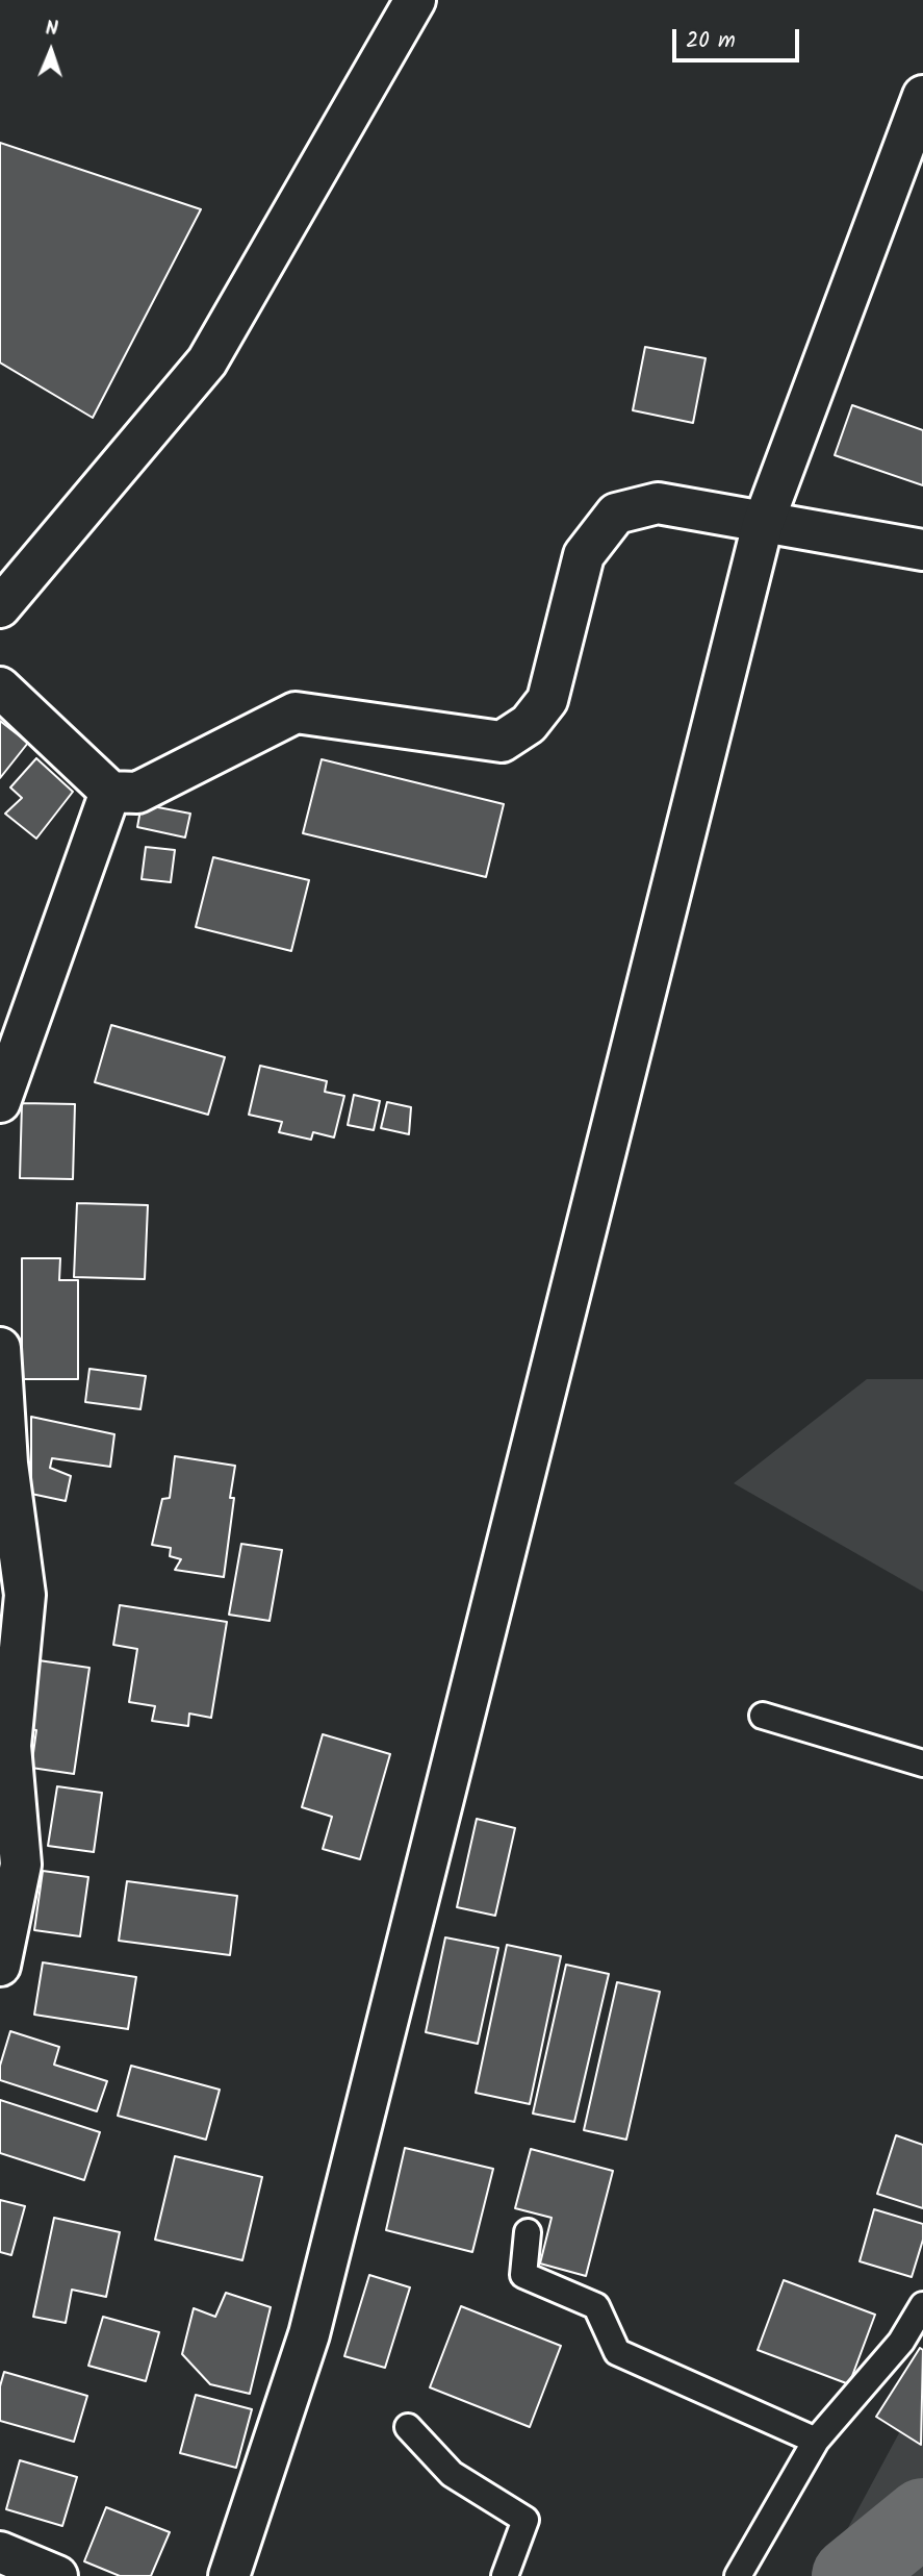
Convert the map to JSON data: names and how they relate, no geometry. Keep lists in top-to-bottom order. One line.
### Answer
{"scale_bar":"20 m","north":"top"}
